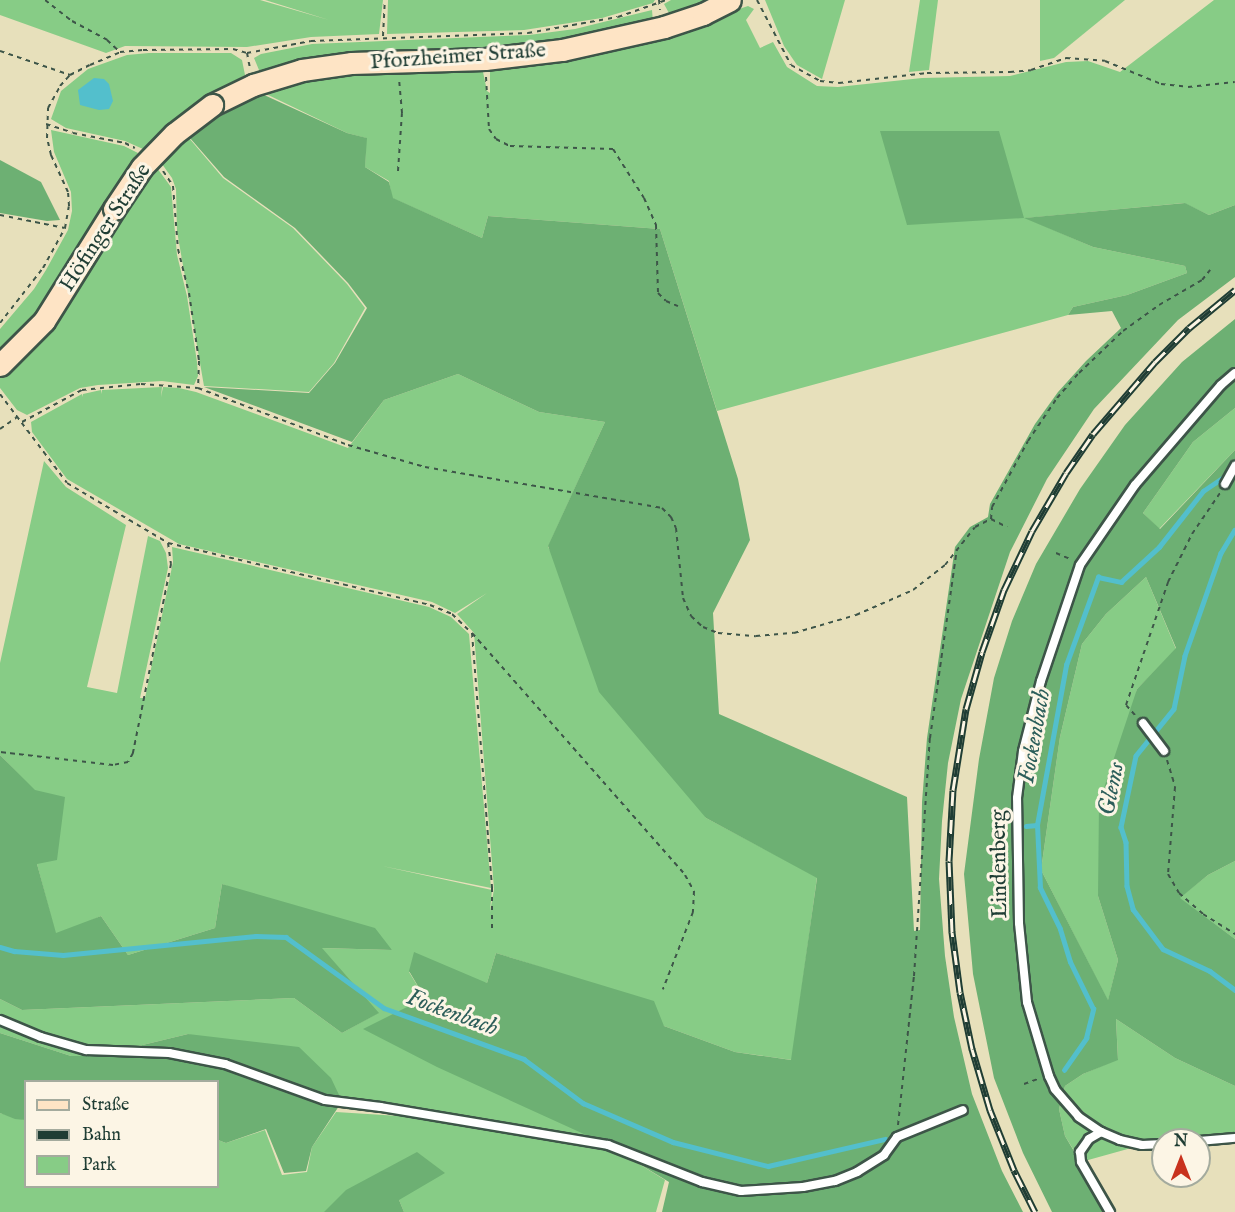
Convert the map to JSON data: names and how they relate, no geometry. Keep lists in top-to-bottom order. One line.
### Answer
{"streets":{"street":["Pforzheimer Straße","Höfinger Straße"],"lane":["Lindenberg"]},"crossings":[["Pforzheimer Straße","Höfinger Straße"]],"water":["Fockenbach","Glems"],"legend":["Straße","Bahn","Park"],"north":"top"}
